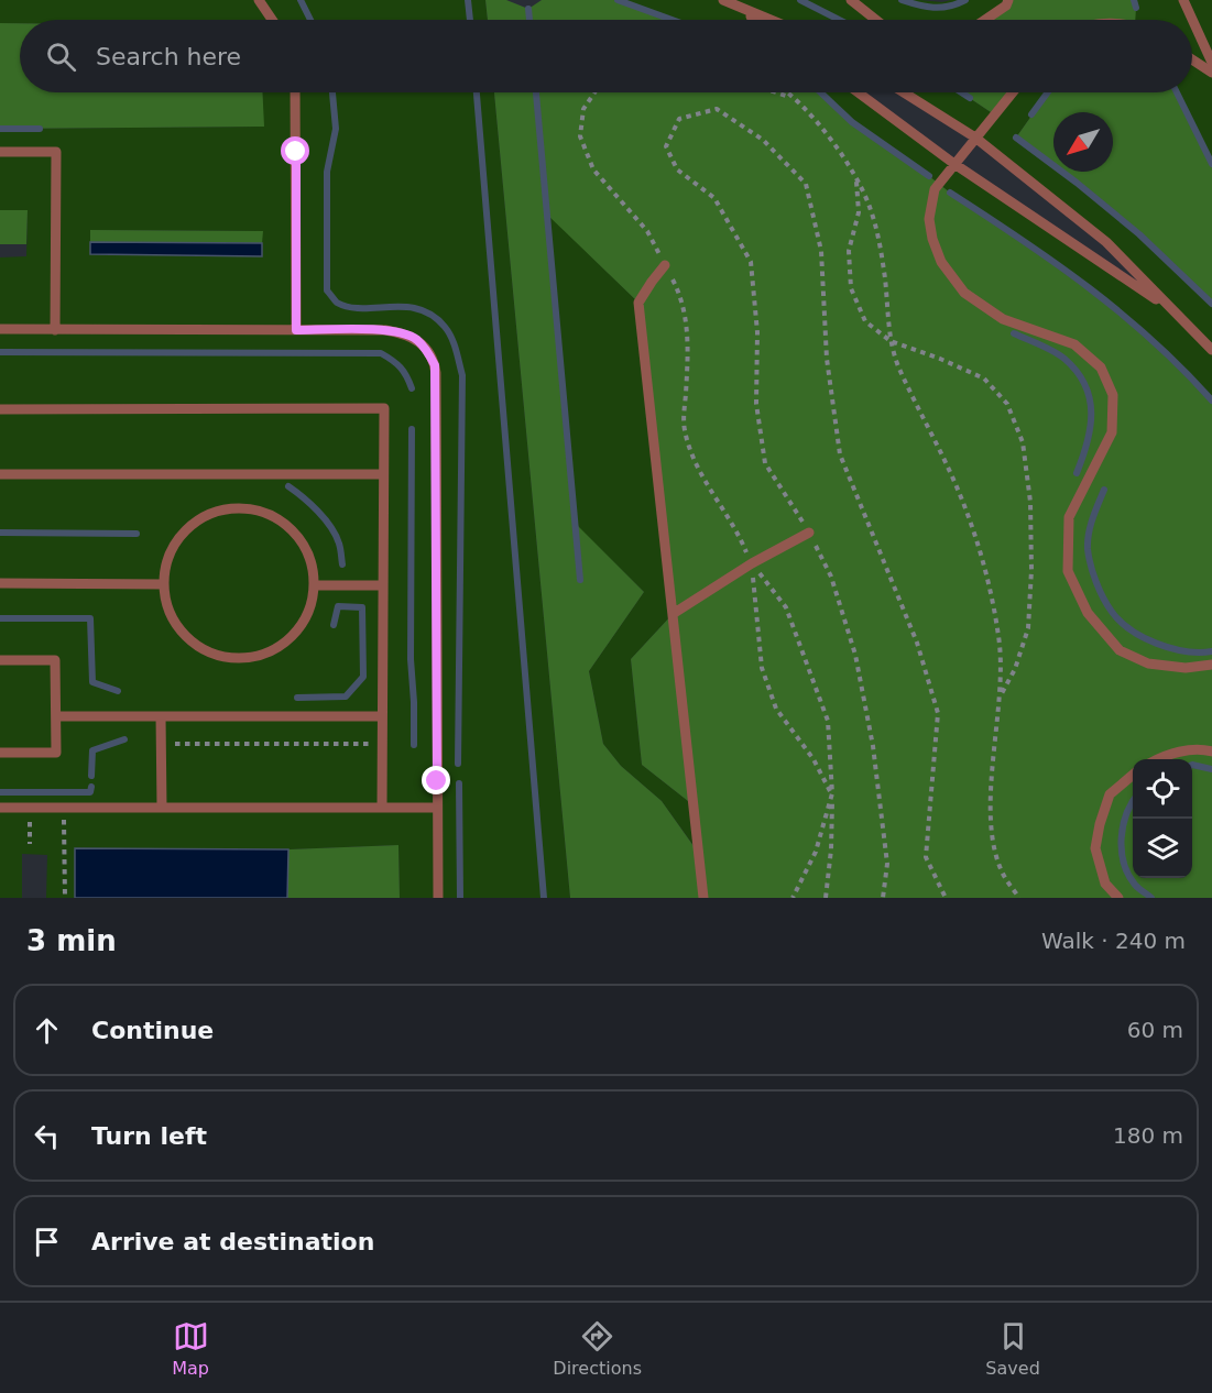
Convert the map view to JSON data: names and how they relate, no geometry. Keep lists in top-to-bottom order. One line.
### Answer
{"north":"bottom left","page":{"search":"Search here","heading":["3 min","Walk · 240 m"],"list":[["Continue","60 m"],["Turn left","180 m"],"Arrive at destination"],"nav":["Map","Directions","Saved"]}}
